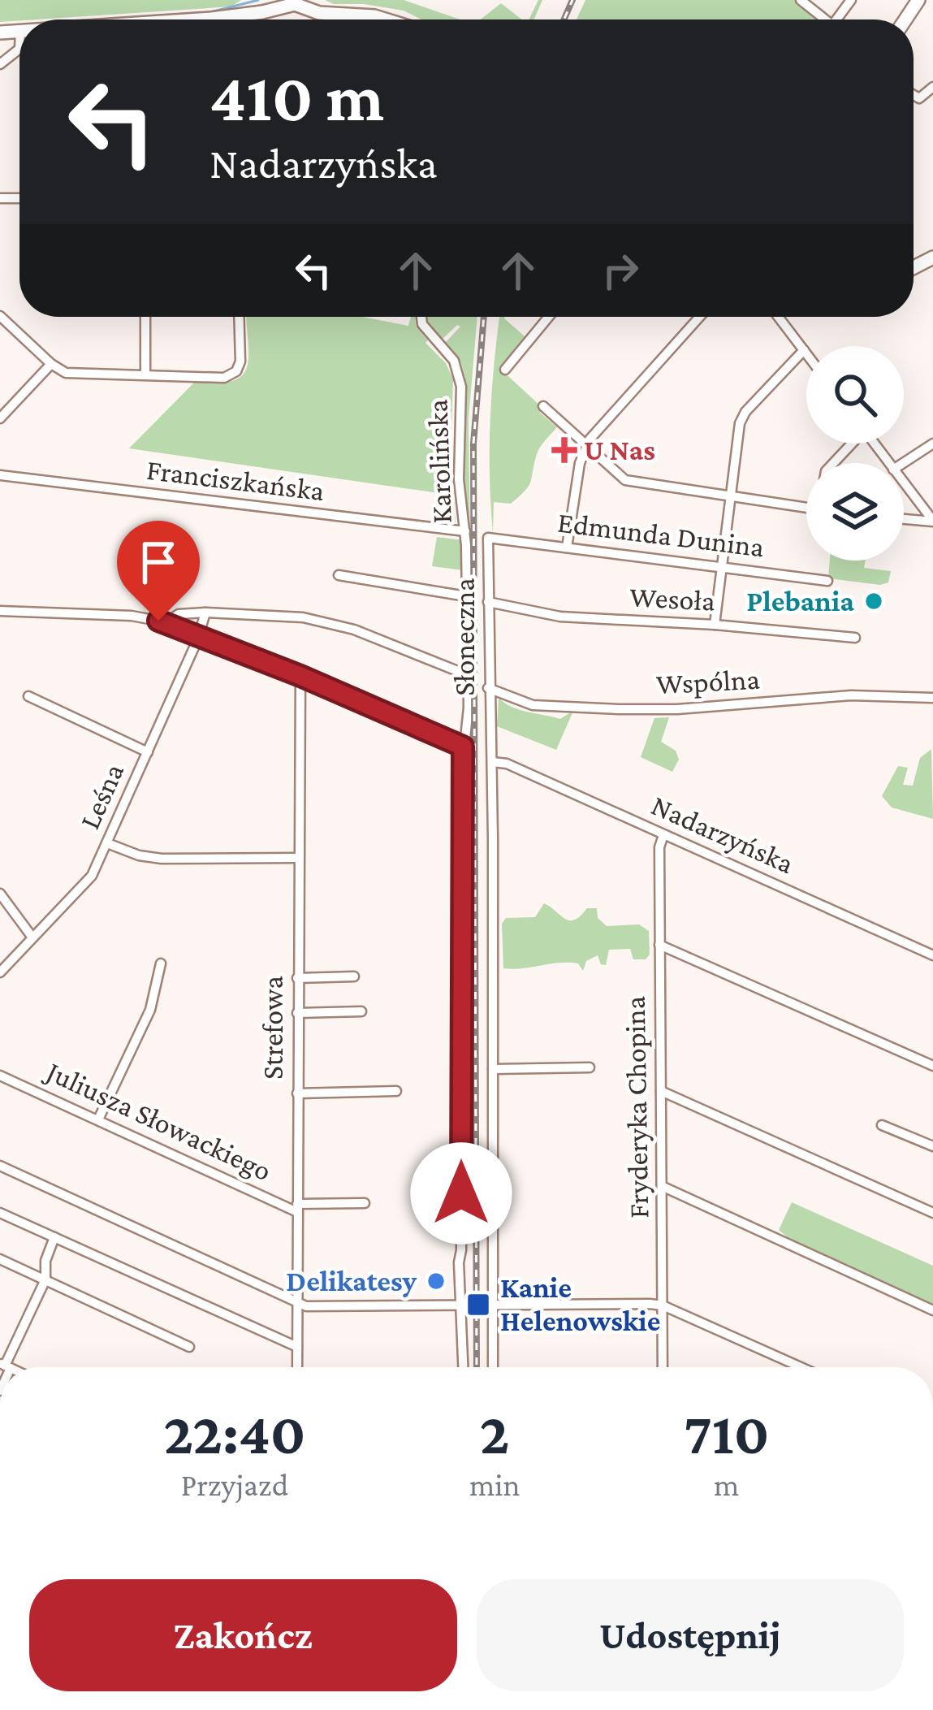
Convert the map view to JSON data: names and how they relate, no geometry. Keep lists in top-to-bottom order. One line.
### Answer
{"streets":{"street":["Karolińska","Franciszkańska","Edmunda Dunina","Wesoła","Słoneczna","Wspólna","Leśna","Nadarzyńska","Strefowa","Fryderyka Chopina","Juliusza Słowackiego"]},"crossings":[["Karolińska","Franciszkańska"],["Edmunda Dunina","Słoneczna"],["Wesoła","Słoneczna"],["Słoneczna","Wspólna"],["Słoneczna","Nadarzyńska"],["Nadarzyńska","Fryderyka Chopina"],["Strefowa","Juliusza Słowackiego"]],"places":{"health":["U Nas"],"other":["Plebania","Delikatesy"],"transit":["Kanie Helenowskie"]},"page":{"turn":["410 m","Nadarzyńska"],"eta":["22:40","Przyjazd","2","min","710","m"],"buttons":["Zakończ","Udostępnij"]}}
